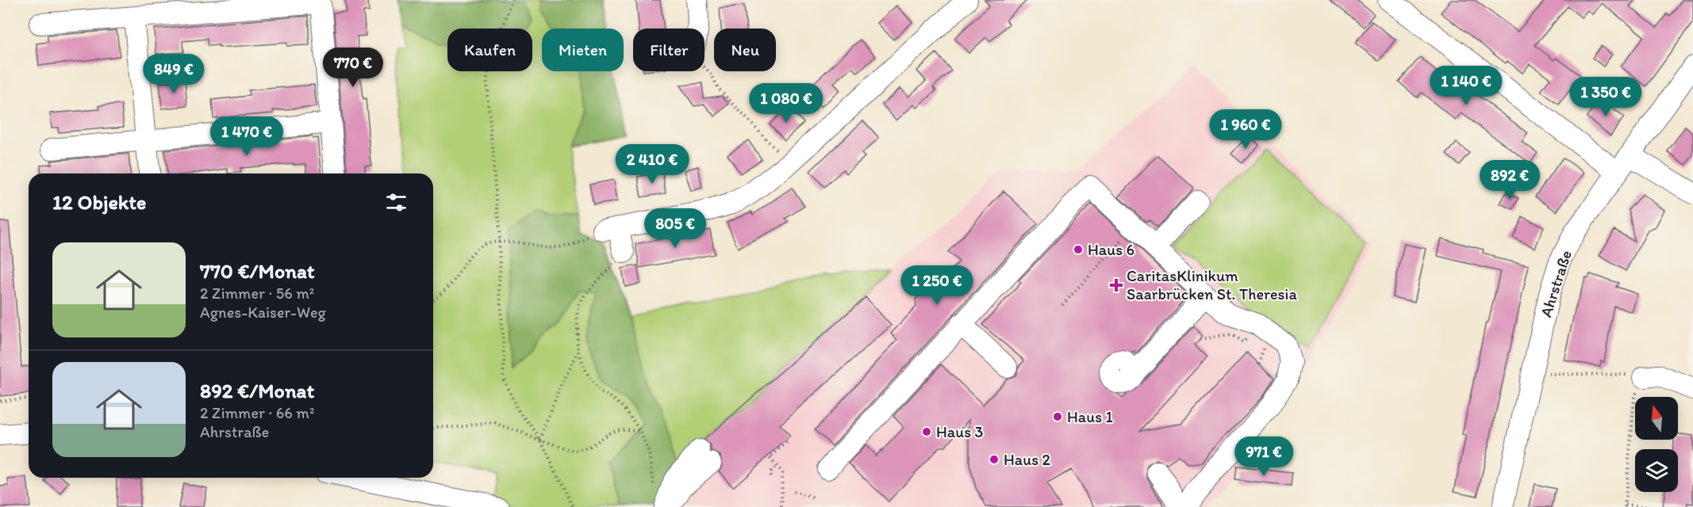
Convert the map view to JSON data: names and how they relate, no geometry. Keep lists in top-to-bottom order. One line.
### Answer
{"streets":{"street":["Ahrstraße"]},"places":{"other":["Haus 6","Haus 1","Haus 3","Haus 2"],"health":["CaritasKlinikum Saarbrücken St. Theresia"]},"north":"top","page":{"chip":["Kaufen","Mieten","Filter","Neu"],"price":["770 €","849 €","1 140 €","1 350 €","1 080 €","1 960 €","1 470 €","2 410 €","892 €","805 €","1 250 €","971 €"],"heading":"12 Objekte","list":[{"name":"770 €/Monat","note":"2 Zimmer · 56 m² · Agnes-Kaiser-Weg"},{"name":"892 €/Monat","note":"2 Zimmer · 66 m² · Ahrstraße"}]}}
